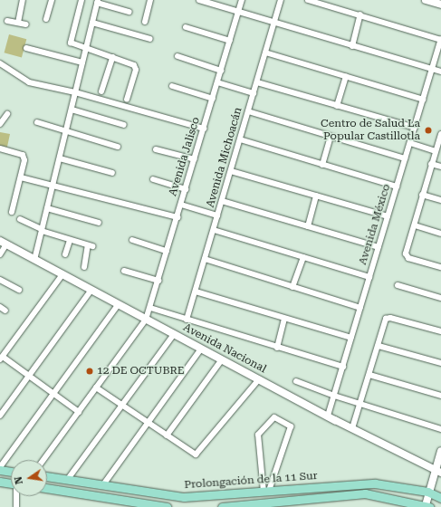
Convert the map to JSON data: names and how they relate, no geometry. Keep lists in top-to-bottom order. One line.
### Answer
{"streets":{"main road":["Avenida Nacional","Prolongación de la 11 Sur"],"street":["Avenida Jalisco","Avenida Michoacán","Avenida México"]},"crossings":[["Avenida Jalisco","Avenida Nacional"],["Avenida México","Avenida Nacional"]],"places":["Centro de Salud La Popular Castillotla","12 DE OCTUBRE"],"north":"left"}
